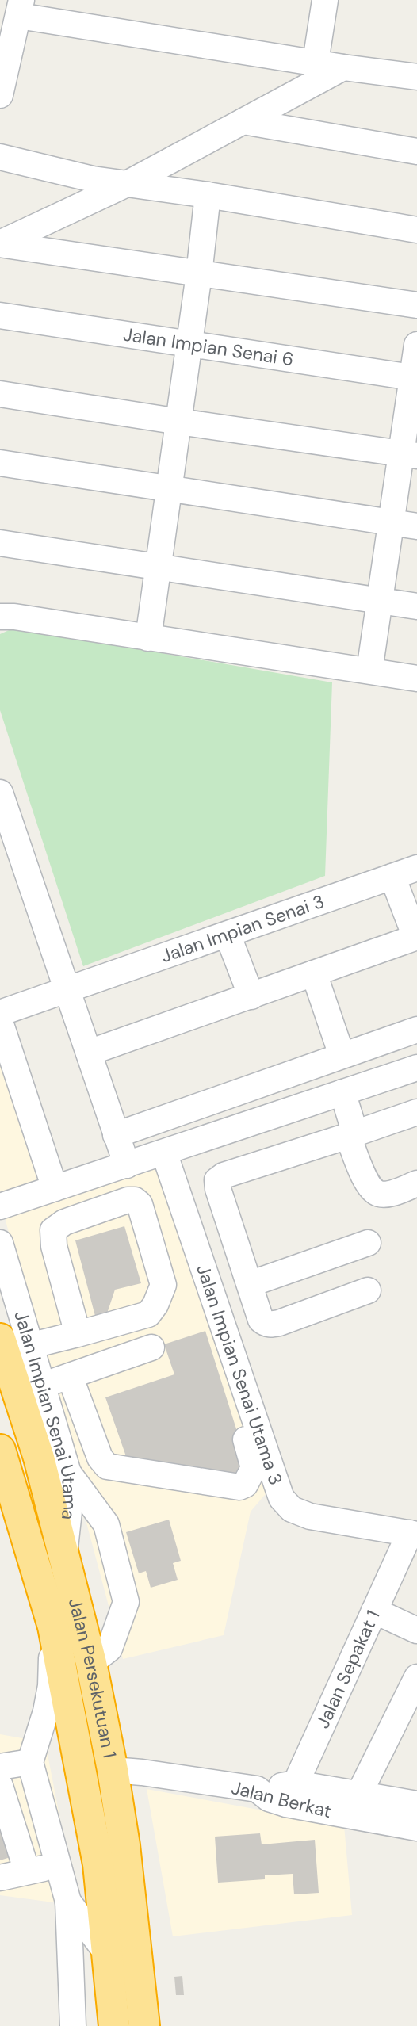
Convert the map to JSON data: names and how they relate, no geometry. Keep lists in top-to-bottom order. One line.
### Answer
{"streets":{"highway":["Jalan Persekutuan 1"],"street":["Jalan Impian Senai 6","Jalan Impian Senai 3","Jalan Impian Senai Utama 3","Jalan Impian Senai Utama","Jalan Sepakat 1","Jalan Berkat"]},"crossings":[["Jalan Impian Senai Utama 3","Jalan Sepakat 1"],["Jalan Impian Senai Utama","Jalan Persekutuan 1"],["Jalan Sepakat 1","Jalan Berkat"],["Jalan Persekutuan 1","Jalan Berkat"]]}
